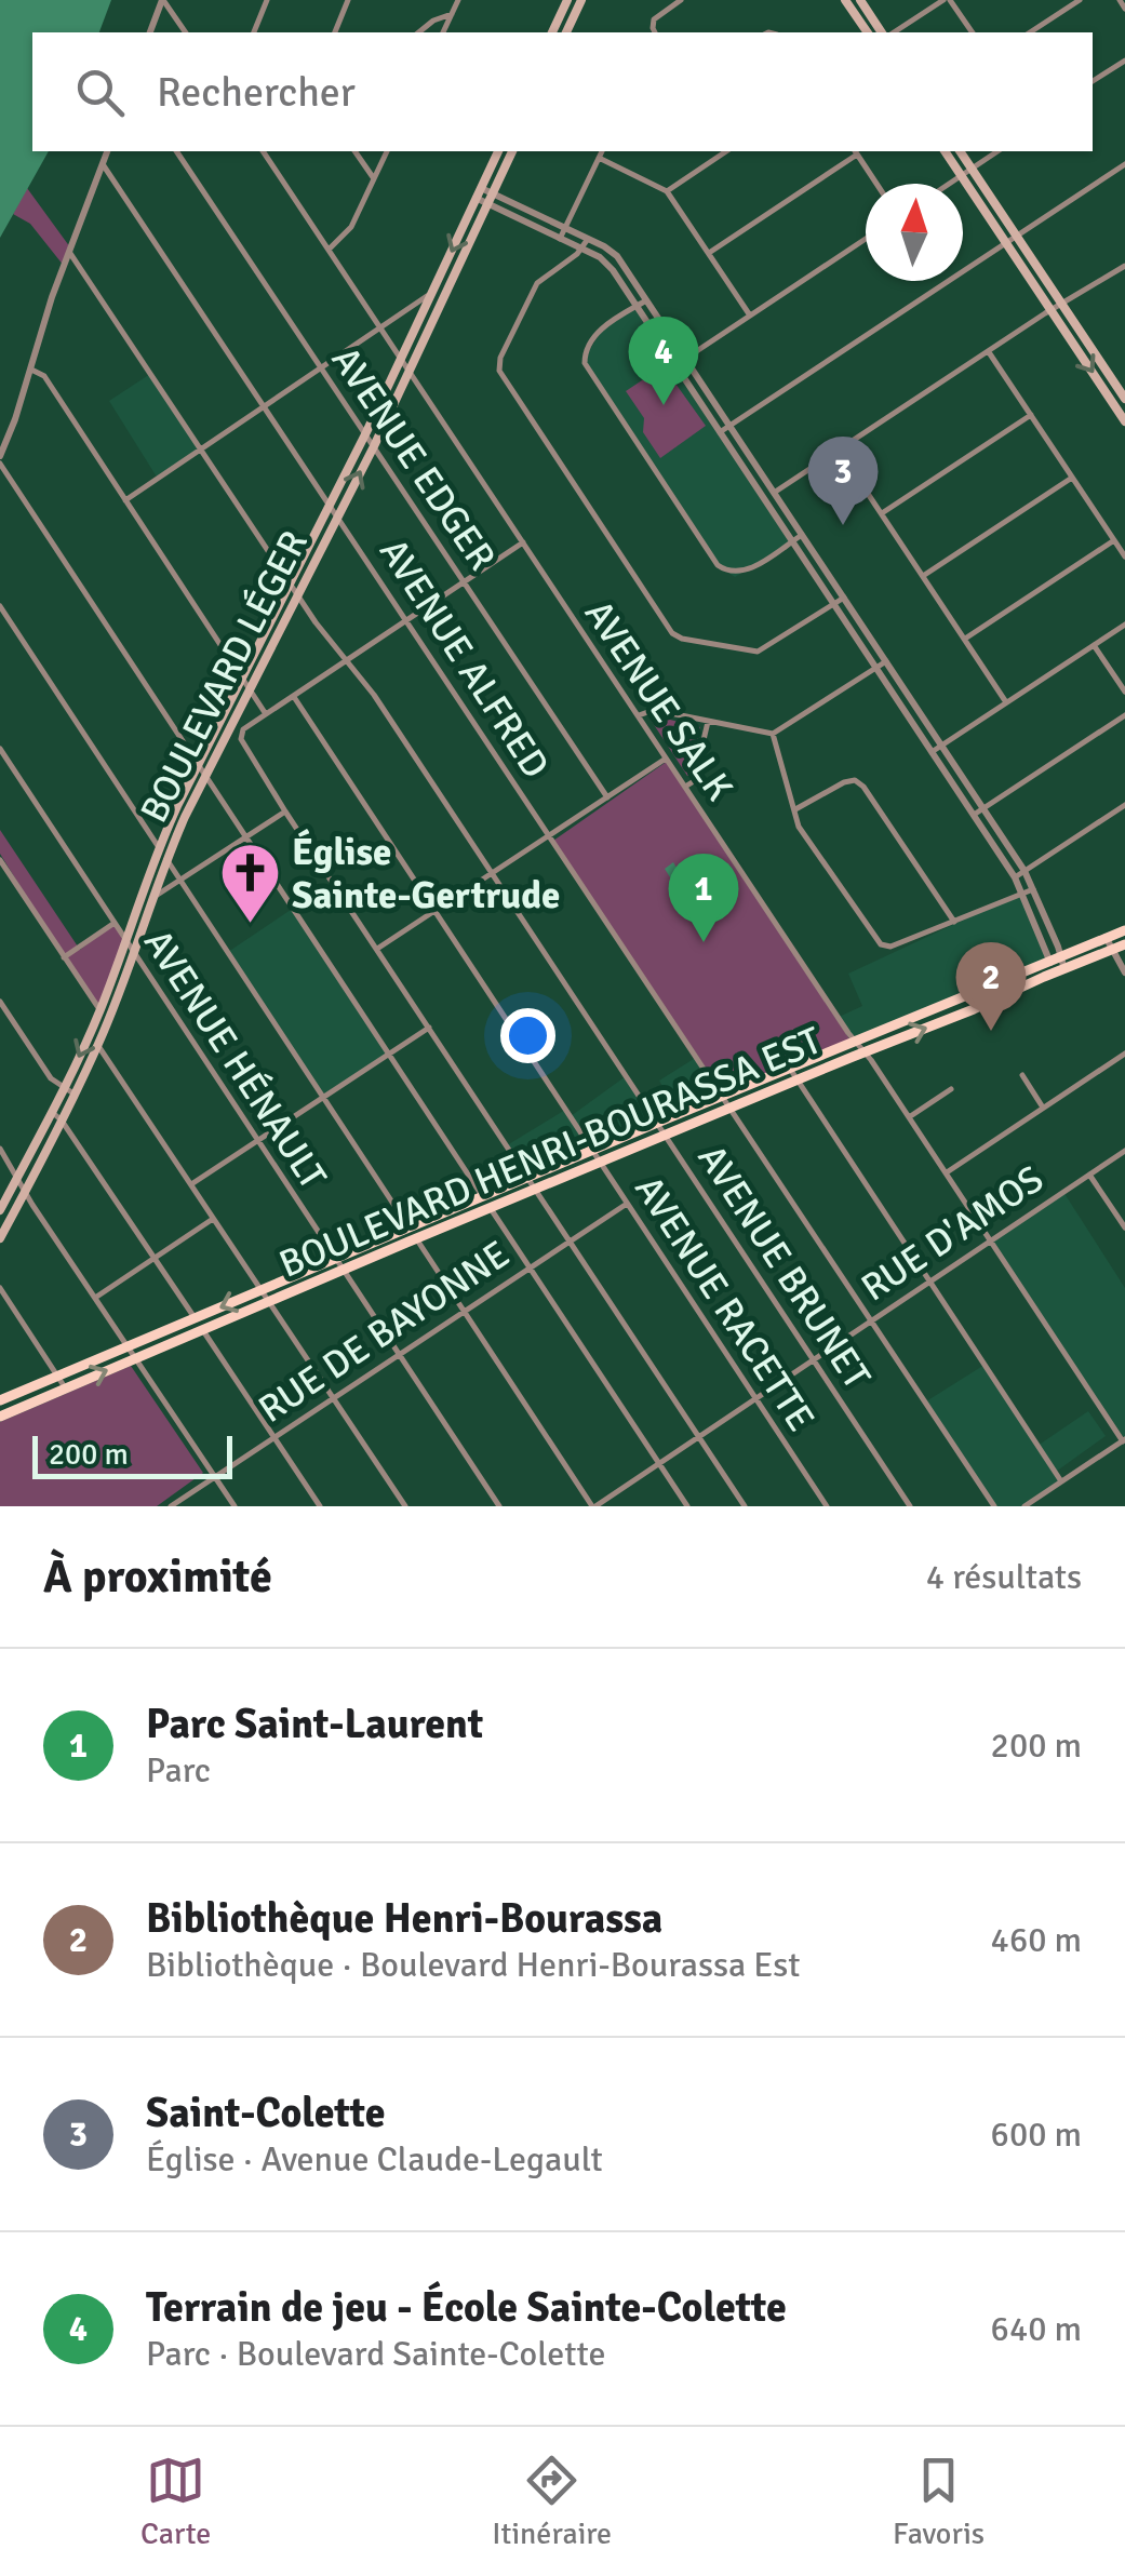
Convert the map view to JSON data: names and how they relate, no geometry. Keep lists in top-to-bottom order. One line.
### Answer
{"streets":{"main road":["BOULEVARD LÉGER","BOULEVARD HENRI-BOURASSA EST"],"street":["AVENUE EDGER","AVENUE ALFRED","AVENUE SALK","AVENUE HÉNAULT","RUE D'AMOS","AVENUE BRUNET","AVENUE RACETTE","RUE DE BAYONNE"]},"crossings":[["AVENUE EDGER","BOULEVARD LÉGER"],["AVENUE ALFRED","BOULEVARD LÉGER"],["AVENUE ALFRED","BOULEVARD HENRI-BOURASSA EST"],["AVENUE ALFRED","RUE D'AMOS"],["BOULEVARD LÉGER","AVENUE SALK"],["BOULEVARD LÉGER","AVENUE HÉNAULT"],["BOULEVARD LÉGER","AVENUE BRUNET"],["AVENUE SALK","BOULEVARD HENRI-BOURASSA EST"],["AVENUE SALK","RUE D'AMOS"],["AVENUE HÉNAULT","BOULEVARD HENRI-BOURASSA EST"],["AVENUE HÉNAULT","RUE DE BAYONNE"],["BOULEVARD HENRI-BOURASSA EST","AVENUE BRUNET"],["BOULEVARD HENRI-BOURASSA EST","AVENUE RACETTE"],["RUE D'AMOS","AVENUE BRUNET"],["RUE D'AMOS","AVENUE RACETTE"],["AVENUE RACETTE","RUE DE BAYONNE"]],"places":{"church":["Église Sainte-Gertrude"]},"scale_bar":"200 m","north":"top","page":{"search":"Rechercher","pins":["4","3","1","2"],"scale":"200 m","heading":["À proximité","4 résultats"],"list":[{"mark":"1","name":"Parc Saint-Laurent","note":"Parc","value":"200 m"},{"mark":"2","name":"Bibliothèque Henri-Bourassa","note":"Bibliothèque · Boulevard Henri-Bourassa Est","value":"460 m"},{"mark":"3","name":"Saint-Colette","note":"Église · Avenue Claude-Legault","value":"600 m"},{"mark":"4","name":"Terrain de jeu - École Sainte-Colette","note":"Parc · Boulevard Sainte-Colette","value":"640 m"}],"nav":["Carte","Itinéraire","Favoris"]}}
